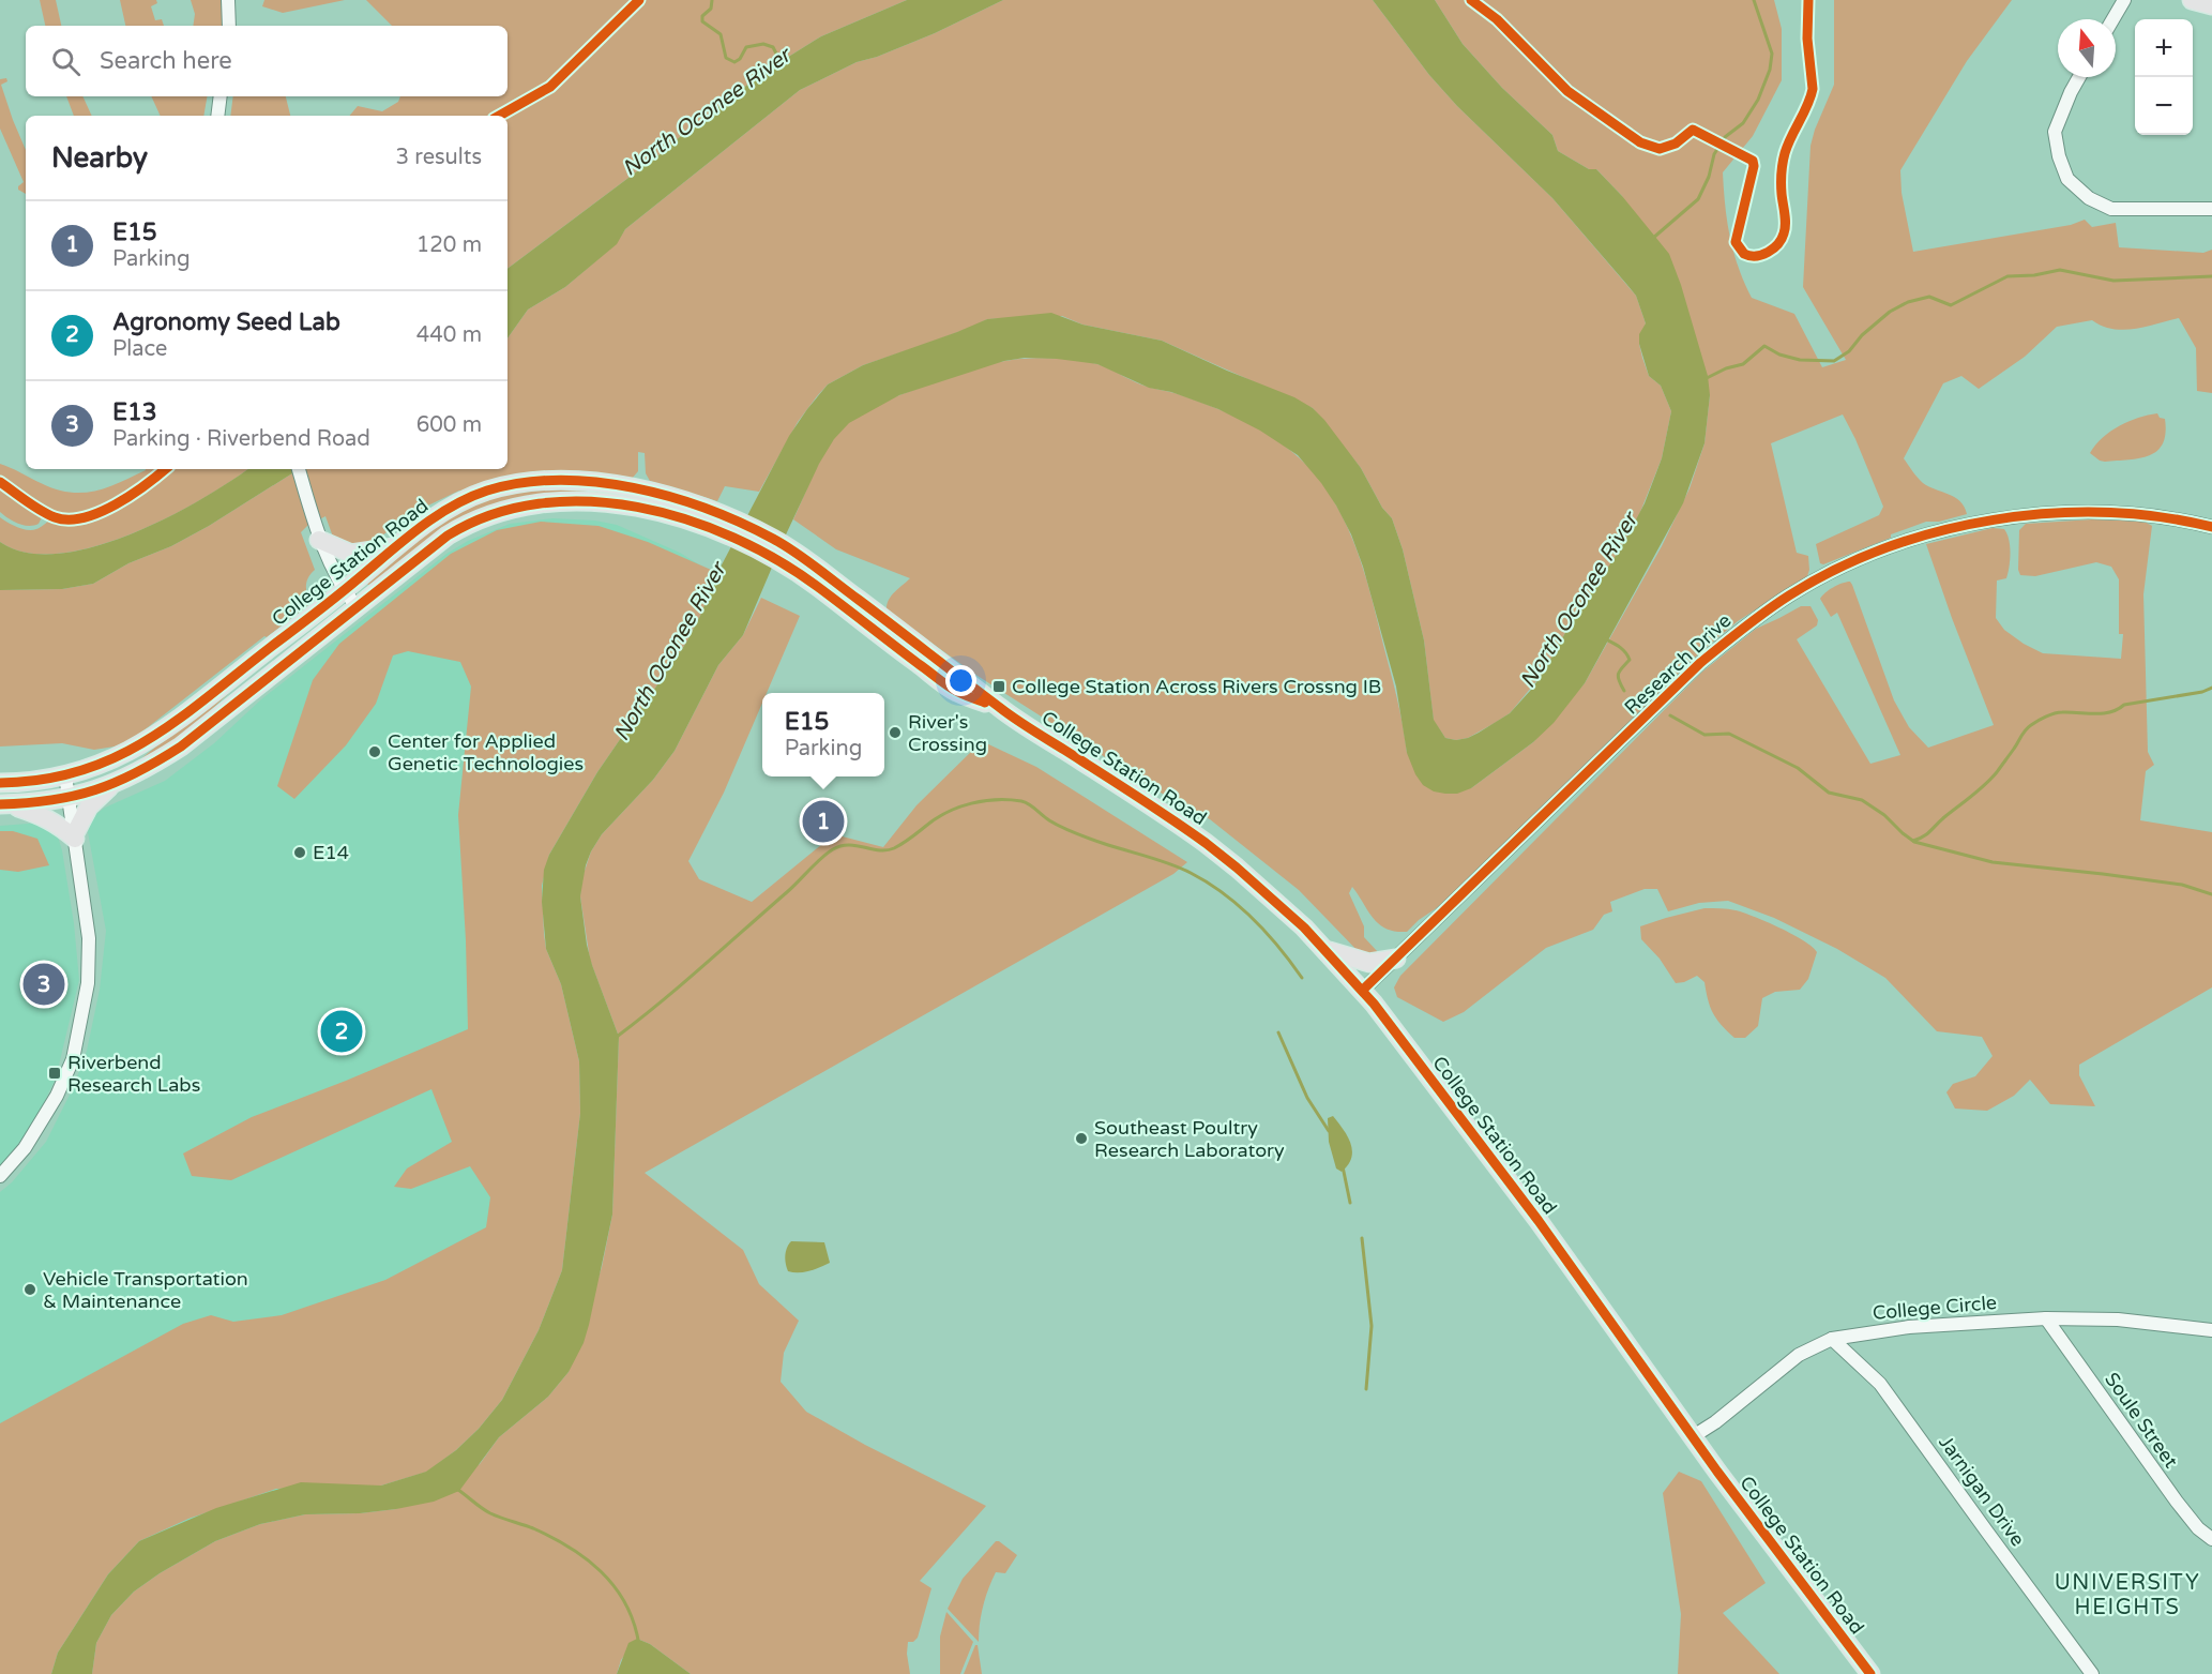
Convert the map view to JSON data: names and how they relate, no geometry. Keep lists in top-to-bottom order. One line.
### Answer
{"streets":{"main road":["College Station Road"],"street":["Research Drive","College Circle","Soule Street","Jarnigan Drive"]},"crossings":[["College Station Road","Research Drive"],["College Station Road","College Circle"],["College Circle","Soule Street"],["College Circle","Jarnigan Drive"]],"districts":["UNIVERSITY HEIGHTS"],"water":["North Oconee River"],"places":{"transit":["College Station Across Rivers Crossng IB","Riverbend Research Labs"],"other":["River's Crossing","Center for Applied Genetic Technologies","E14","Southeast Poultry Research Laboratory","Vehicle Transportation & Maintenance"]},"north":"top","page":{"map_buttons":["+","−"],"search":"Search here","heading":["Nearby","3 results"],"list":[{"mark":"1","name":"E15","note":"Parking","value":"120 m"},{"mark":"2","name":"Agronomy Seed Lab","note":"Place","value":"440 m"},{"mark":"3","name":"E13","note":"Parking · Riverbend Road","value":"600 m"}],"popup":["E15","Parking"],"pins":["1","3","2"]}}
